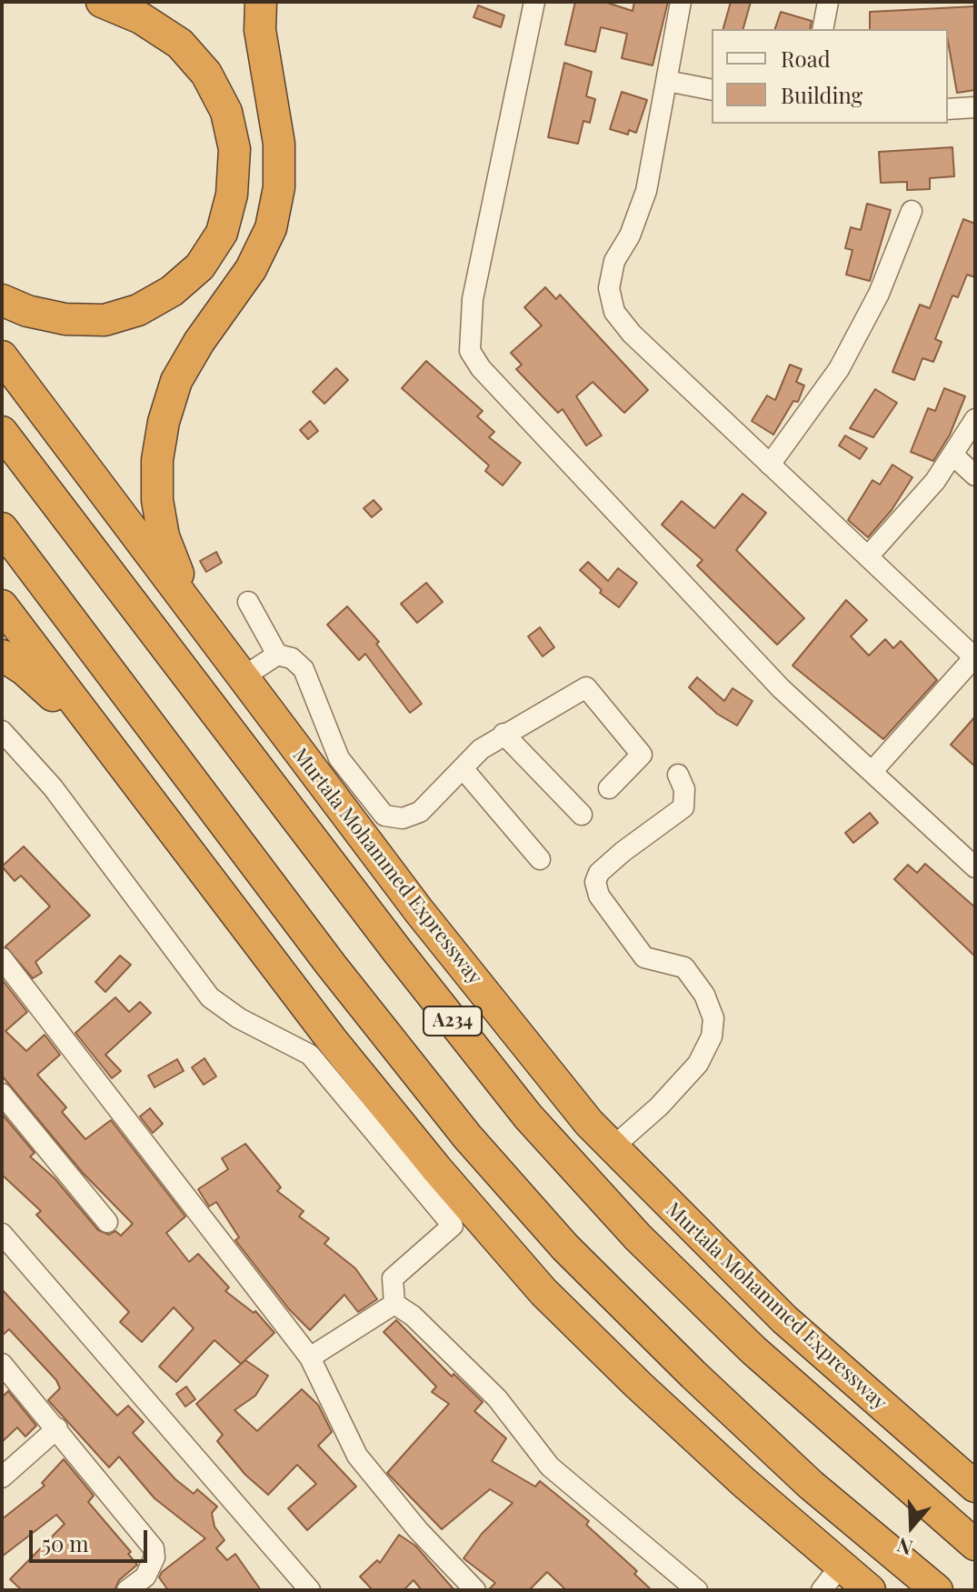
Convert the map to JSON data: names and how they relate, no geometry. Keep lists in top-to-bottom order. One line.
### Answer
{"streets":{"highway":["Murtala Mohammed Expressway","A234"]},"legend":["Road","Building"],"scale_bar":"50 m","north":"bottom"}
